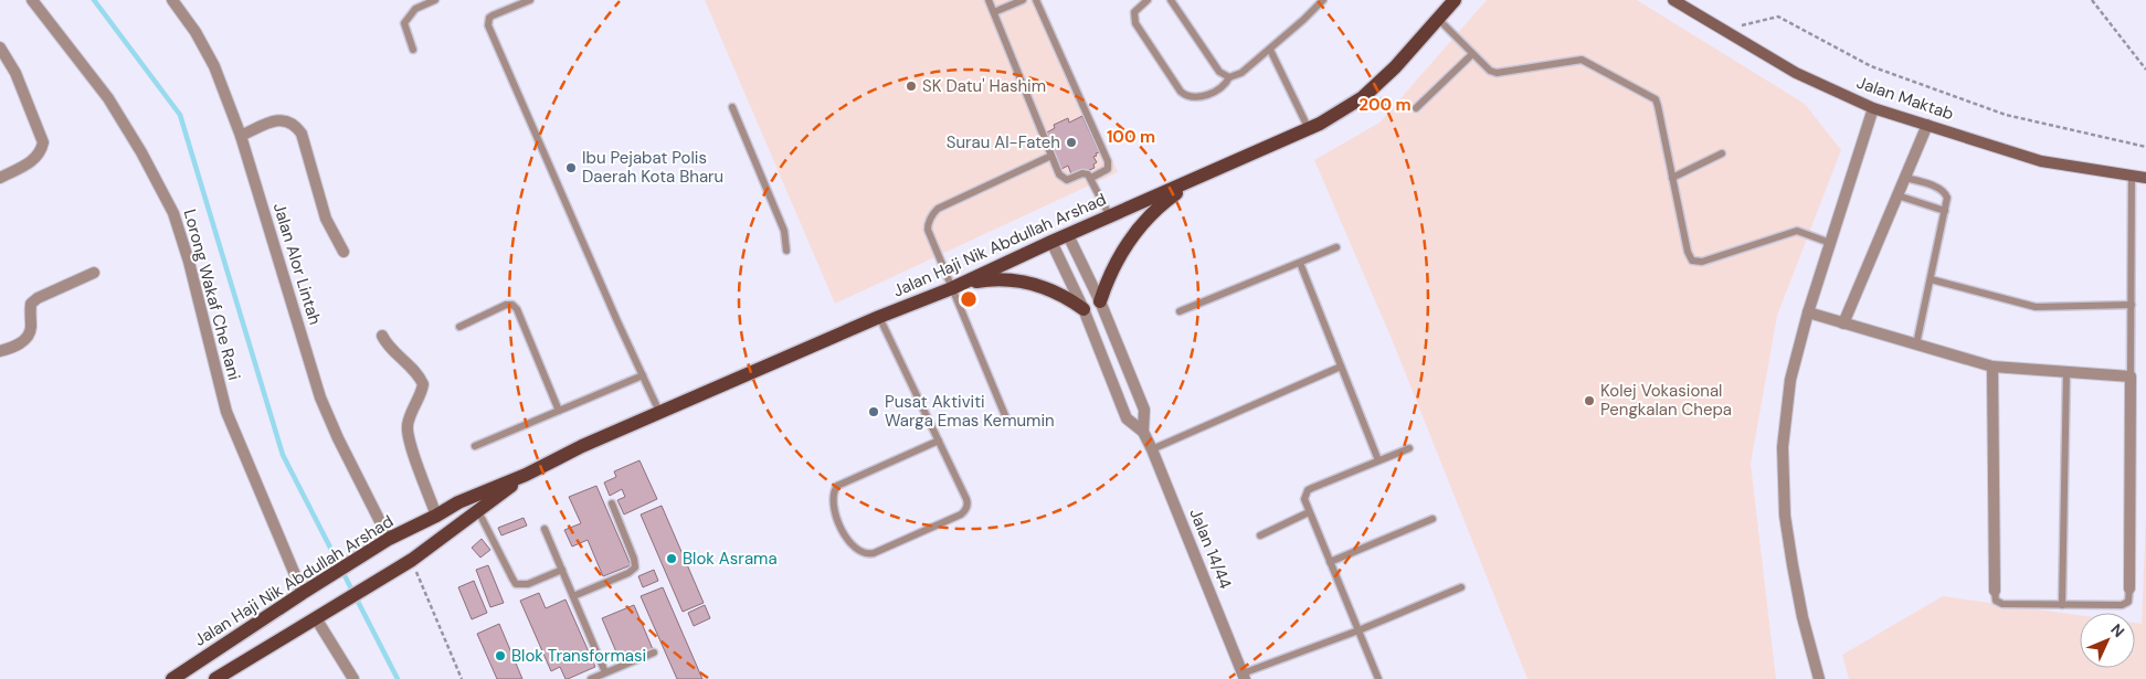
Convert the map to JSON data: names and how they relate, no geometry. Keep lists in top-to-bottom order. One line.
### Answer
{"streets":{"main road":["Jalan Haji Nik Abdullah Arshad"],"street":["Jalan Maktab","Jalan Alor Lintah","Lorong Wakaf Che Rani","Jalan 14/44"]},"crossings":[["Jalan Haji Nik Abdullah Arshad","Jalan Alor Lintah"],["Jalan Haji Nik Abdullah Arshad","Lorong Wakaf Che Rani"],["Jalan Haji Nik Abdullah Arshad","Jalan 14/44"]],"places":["SK Datu' Hashim","Surau Al-Fateh","Ibu Pejabat Polis Daerah Kota Bharu","Kolej Vokasional Pengkalan Chepa","Pusat Aktiviti Warga Emas Kemumin","Blok Asrama","Blok Transformasi"],"north":"top right","rings":["200 m","100 m"]}
